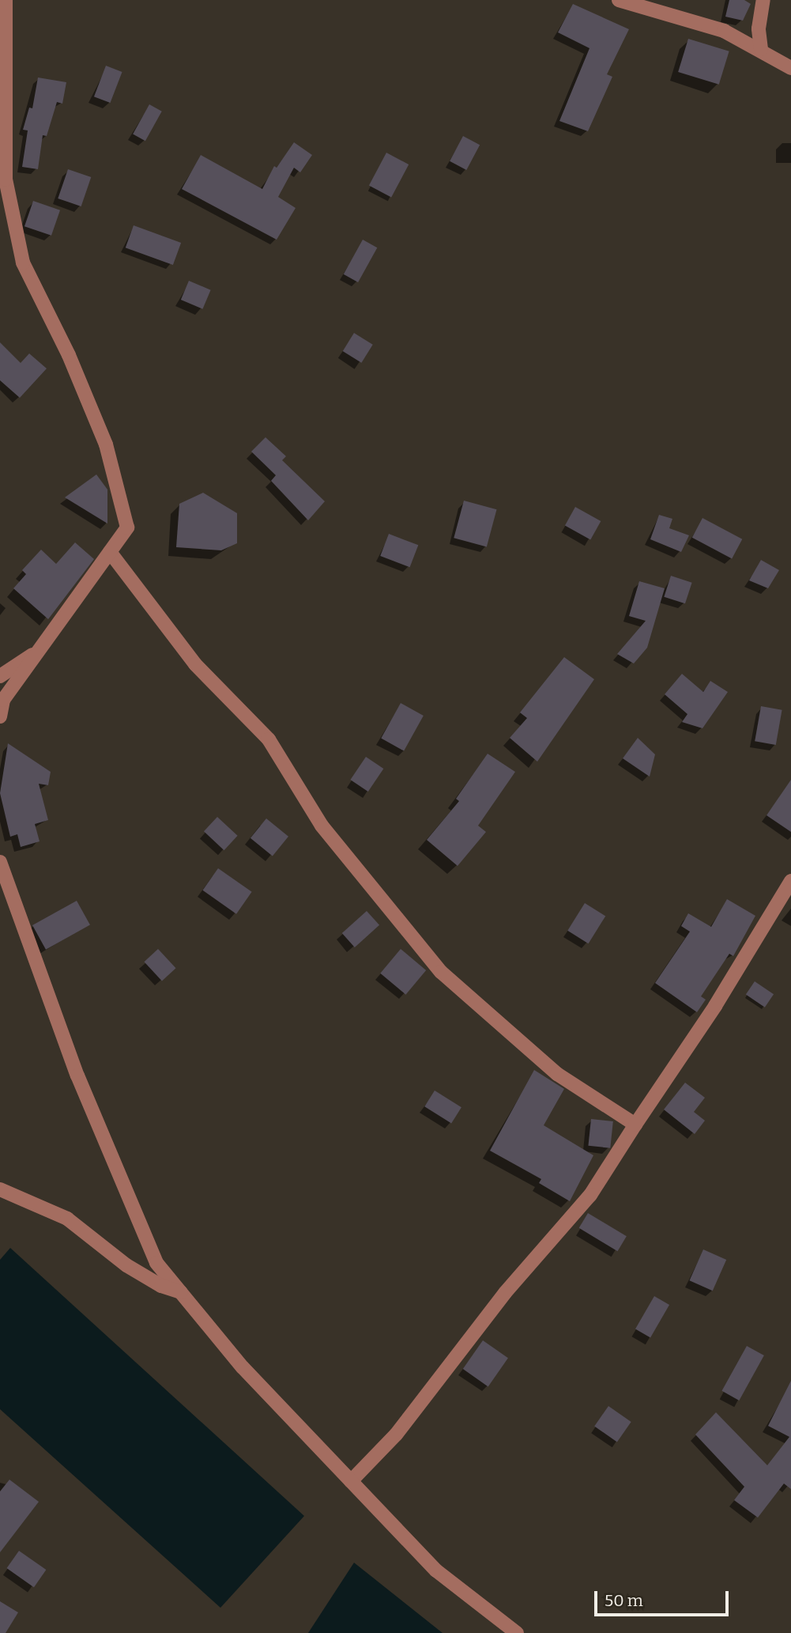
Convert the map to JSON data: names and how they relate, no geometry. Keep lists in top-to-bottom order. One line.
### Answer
{"scale_bar":"50 m"}
